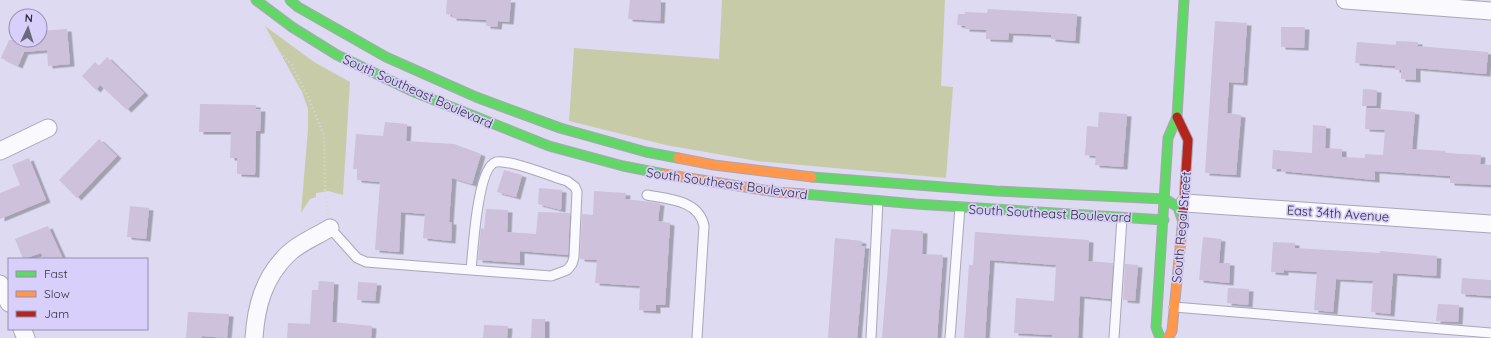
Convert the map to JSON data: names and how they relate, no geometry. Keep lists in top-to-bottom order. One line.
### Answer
{"streets":{"main road":["South Southeast Boulevard","South Regal Street"],"street":["East 34th Avenue"]},"crossings":[["South Southeast Boulevard","South Regal Street"],["East 34th Avenue","South Regal Street"]],"legend":["Fast","Slow","Jam"],"north":"top"}
